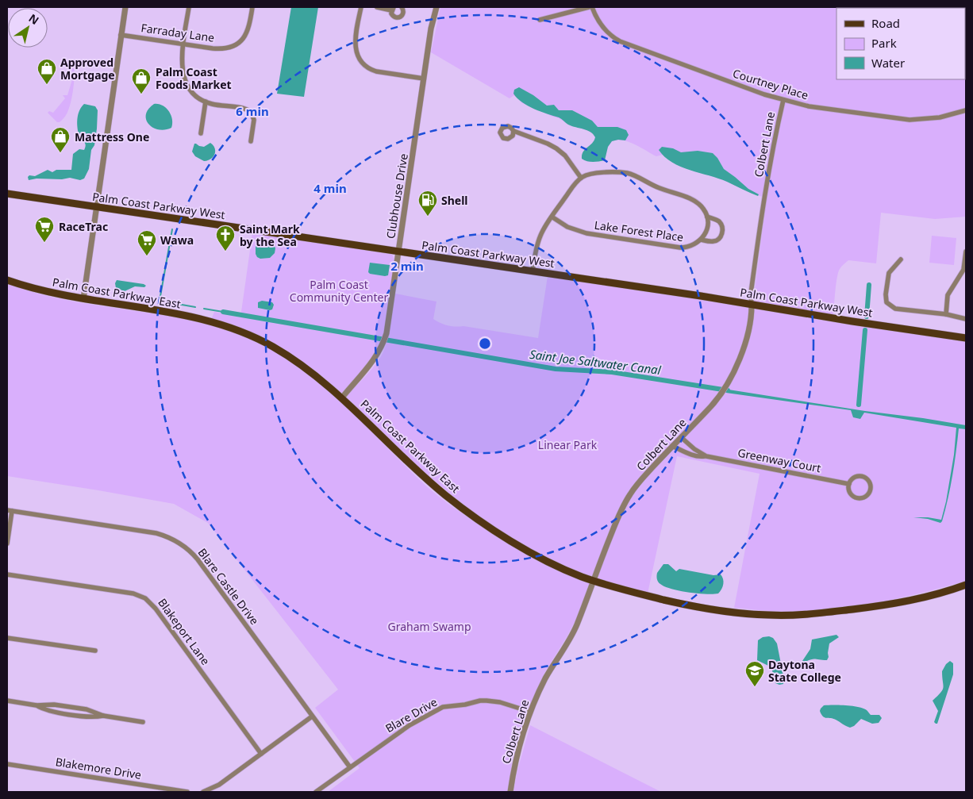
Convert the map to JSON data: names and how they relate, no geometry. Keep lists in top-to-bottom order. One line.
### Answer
{"streets":{"main road":["Palm Coast Parkway West","Palm Coast Parkway East"],"street":["Farraday Lane","Courtney Place","Colbert Lane","Clubhouse Drive","Lake Forest Place","Greenway Court","Blare Castle Drive","Blakeport Lane","Blare Drive","Blakemore Drive"]},"crossings":[["Courtney Place","Colbert Lane"],["Colbert Lane","Palm Coast Parkway West"],["Colbert Lane","Palm Coast Parkway East"],["Colbert Lane","Greenway Court"],["Colbert Lane","Blare Drive"],["Clubhouse Drive","Palm Coast Parkway West"],["Clubhouse Drive","Palm Coast Parkway East"],["Blare Castle Drive","Blare Drive"]],"water":["Saint Joe Saltwater Canal"],"parks":["Palm Coast Community Center","Linear Park","Graham Swamp"],"places":{"shop":["Approved Mortgage","Palm Coast Foods Market","Mattress One"],"fuel station":["Shell"],"supermarket":["RaceTrac","Wawa"],"church":["Saint Mark by the Sea"],"school or university":["Daytona State College"]},"legend":["Road","Park","Water"],"north":"top right","rings":["6 min","4 min","2 min"]}
